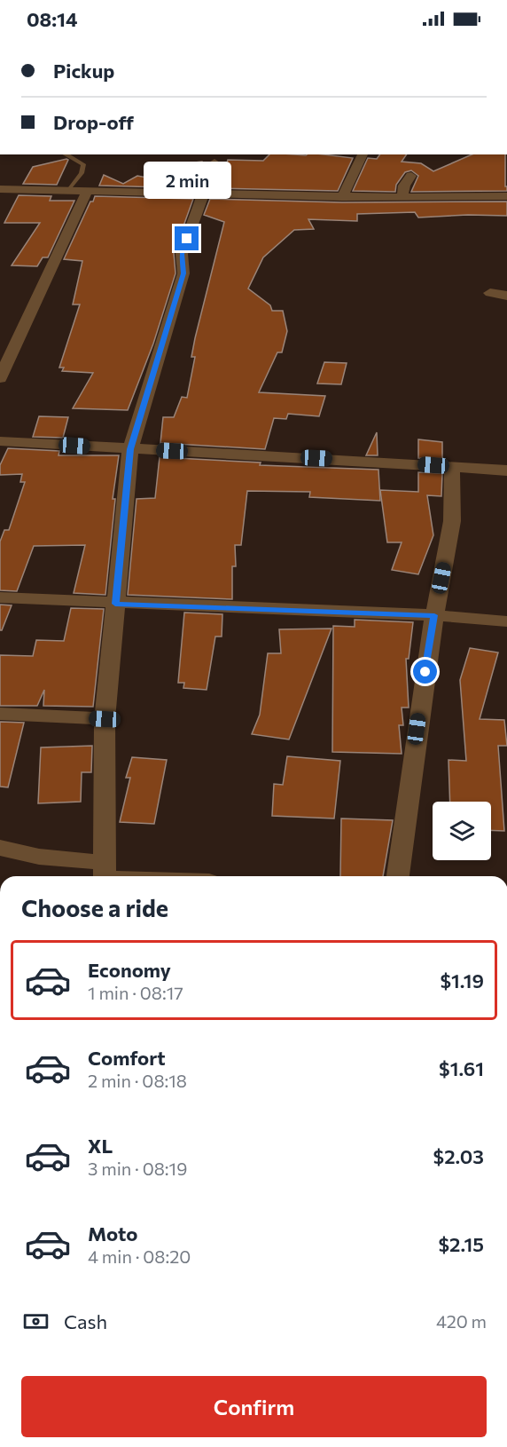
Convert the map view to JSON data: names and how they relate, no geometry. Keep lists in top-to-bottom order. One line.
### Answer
{"page":{"status":"08:14","banner":["Pickup","Drop-off"],"bubble":"2 min","heading":"Choose a ride","list":[{"name":"Economy","note":"1 min · 08:17","value":"$1.19"},{"name":"Comfort","note":"2 min · 08:18","value":"$1.61"},{"name":"XL","note":"3 min · 08:19","value":"$2.03"},{"name":"Moto","note":"4 min · 08:20","value":"$2.15"}],"pay":["Cash","420 m"],"buttons":"Confirm"}}
